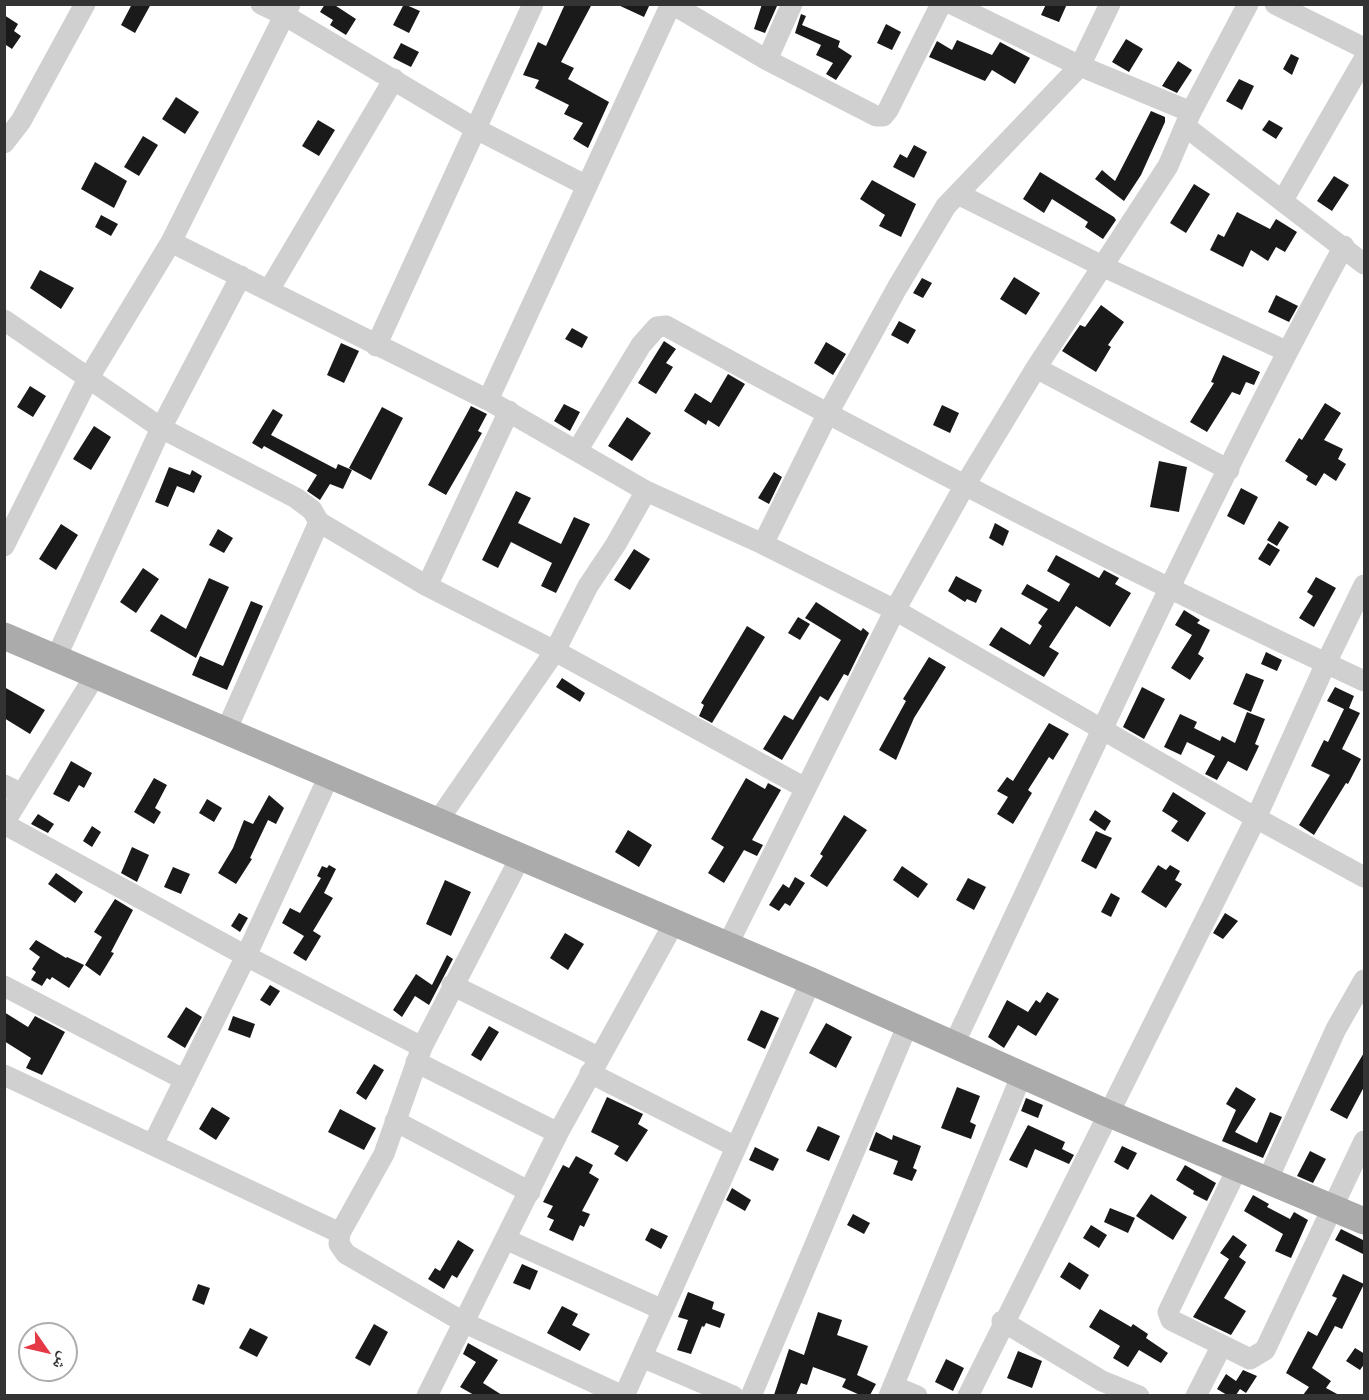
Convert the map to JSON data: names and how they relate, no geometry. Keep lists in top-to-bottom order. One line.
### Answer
{"north":"bottom right"}
